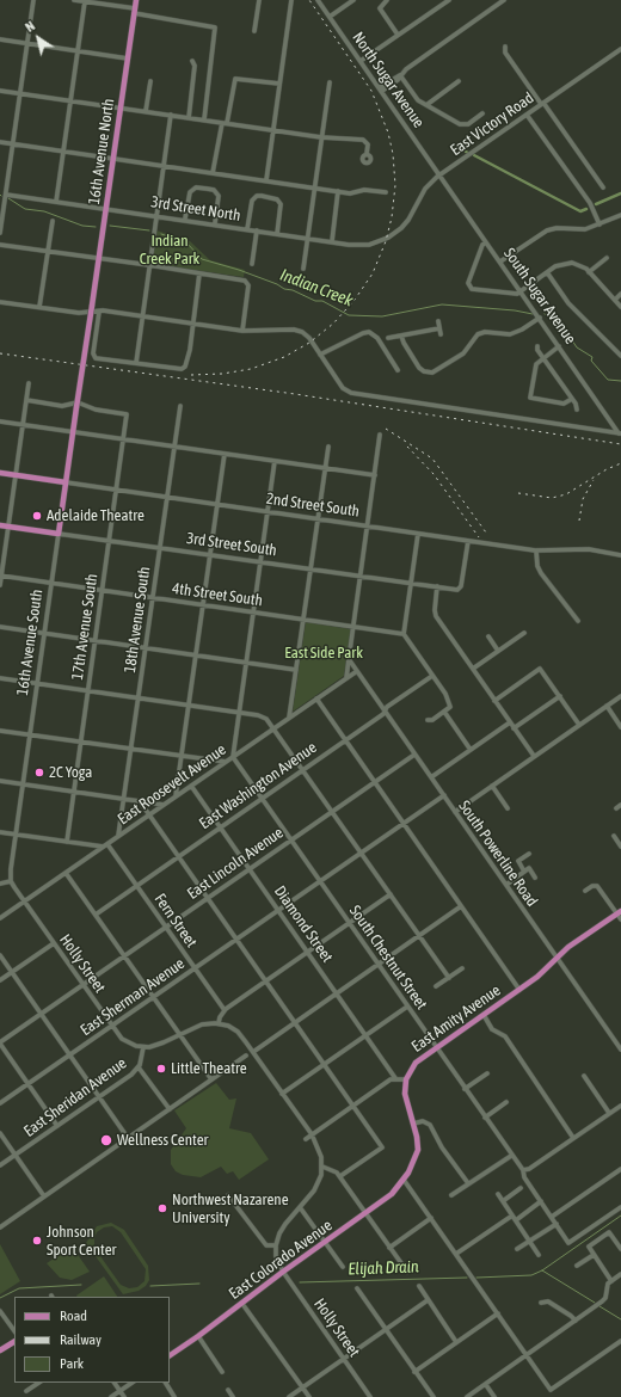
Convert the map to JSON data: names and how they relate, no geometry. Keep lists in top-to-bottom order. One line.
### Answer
{"streets":{"main road":["16th Avenue North","2nd Street South","3rd Street South","16th Avenue South","East Amity Avenue","East Colorado Avenue"],"street":["North Sugar Avenue","East Victory Road","3rd Street North","South Sugar Avenue","4th Street South","18th Avenue South","17th Avenue South","East Roosevelt Avenue","East Washington Avenue","South Powerline Road","East Lincoln Avenue","Fern Street","Diamond Street","South Chestnut Street","Holly Street","East Sherman Avenue","East Sheridan Avenue"]},"crossings":[["North Sugar Avenue","East Victory Road"],["North Sugar Avenue","South Sugar Avenue"],["East Victory Road","3rd Street North"],["East Victory Road","South Sugar Avenue"],["16th Avenue North","3rd Street North"],["16th Avenue North","16th Avenue South"],["2nd Street South","3rd Street South"],["2nd Street South","18th Avenue South"],["2nd Street South","17th Avenue South"],["2nd Street South","16th Avenue South"],["3rd Street South","18th Avenue South"],["3rd Street South","17th Avenue South"],["3rd Street South","16th Avenue South"],["4th Street South","18th Avenue South"],["4th Street South","17th Avenue South"],["4th Street South","16th Avenue South"],["18th Avenue South","East Roosevelt Avenue"],["16th Avenue South","Holly Street"],["East Roosevelt Avenue","South Powerline Road"],["East Roosevelt Avenue","Fern Street"],["East Roosevelt Avenue","Diamond Street"],["East Roosevelt Avenue","South Chestnut Street"],["East Roosevelt Avenue","Holly Street"],["East Washington Avenue","South Powerline Road"],["East Washington Avenue","Fern Street"],["East Washington Avenue","Diamond Street"],["East Washington Avenue","South Chestnut Street"],["South Powerline Road","East Lincoln Avenue"],["South Powerline Road","East Sherman Avenue"],["South Powerline Road","East Amity Avenue"],["East Lincoln Avenue","Fern Street"],["East Lincoln Avenue","Diamond Street"],["East Lincoln Avenue","South Chestnut Street"],["East Lincoln Avenue","Holly Street"],["Fern Street","East Sherman Avenue"],["Diamond Street","East Sherman Avenue"],["South Chestnut Street","East Sherman Avenue"],["South Chestnut Street","East Amity Avenue"],["Holly Street","East Sherman Avenue"],["Holly Street","East Sheridan Avenue"],["Holly Street","East Colorado Avenue"]],"water":["Indian Creek","Elijah Drain"],"parks":["Indian Creek Park","East Side Park"],"places":["Adelaide Theatre","2C Yoga","Little Theatre","Wellness Center","Northwest Nazarene University","Johnson Sport Center"],"legend":["Road","Railway","Park"],"north":"top left"}
